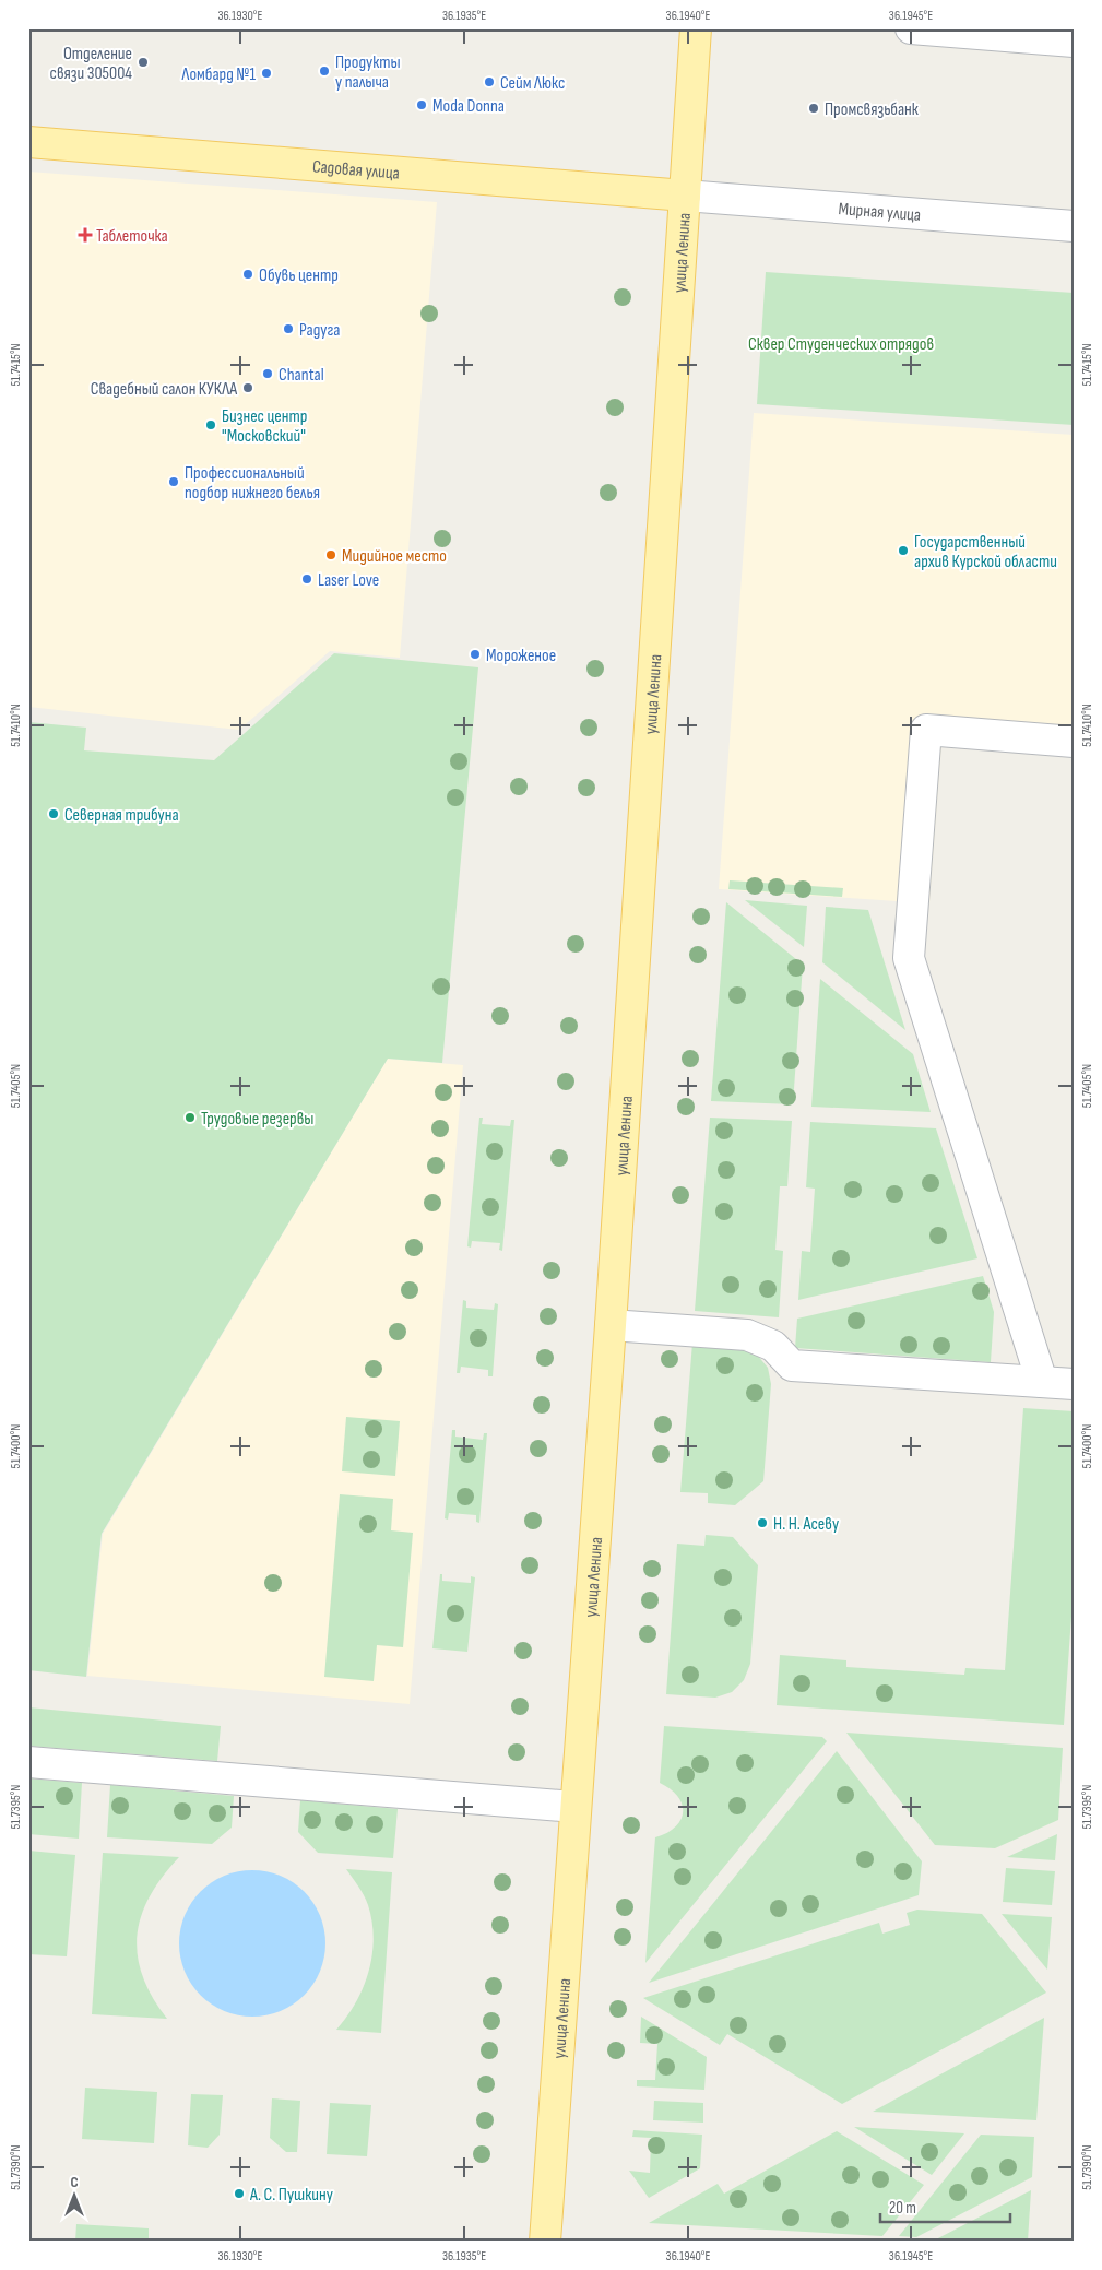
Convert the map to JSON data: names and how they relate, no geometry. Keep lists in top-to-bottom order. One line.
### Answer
{"streets":{"main road":["Садовая улица","улица Ленина"],"street":["Мирная улица"]},"crossings":[["Садовая улица","Мирная улица"],["Садовая улица","улица Ленина"],["Мирная улица","улица Ленина"]],"parks":["Сквер Студенческих отрядов"],"places":{"other":["Отделение связи 305004","Продукты у палыча","Ломбард №1","Сейм Люкс","Moda Donna","Промсвязьбанк","Обувь центр","Радуга","Chantal","Свадебный салон КУКЛА","Бизнес центр \"Московский\"","Профессиональный подбор нижнего белья","Государственный архив Курской области","Мидийное место","Laser Love","Мороженое","Северная трибуна","Трудовые резервы","Н. Н. Асеву","А. С. Пушкину"],"health":["Таблеточка"]},"scale_bar":"20 m","north":"top","coordinates":["36.1930°E","36.1935°E","36.1940°E","36.1945°E","51.7415°N","51.7410°N","51.7405°N","51.7400°N","51.7395°N","51.7390°N"]}
